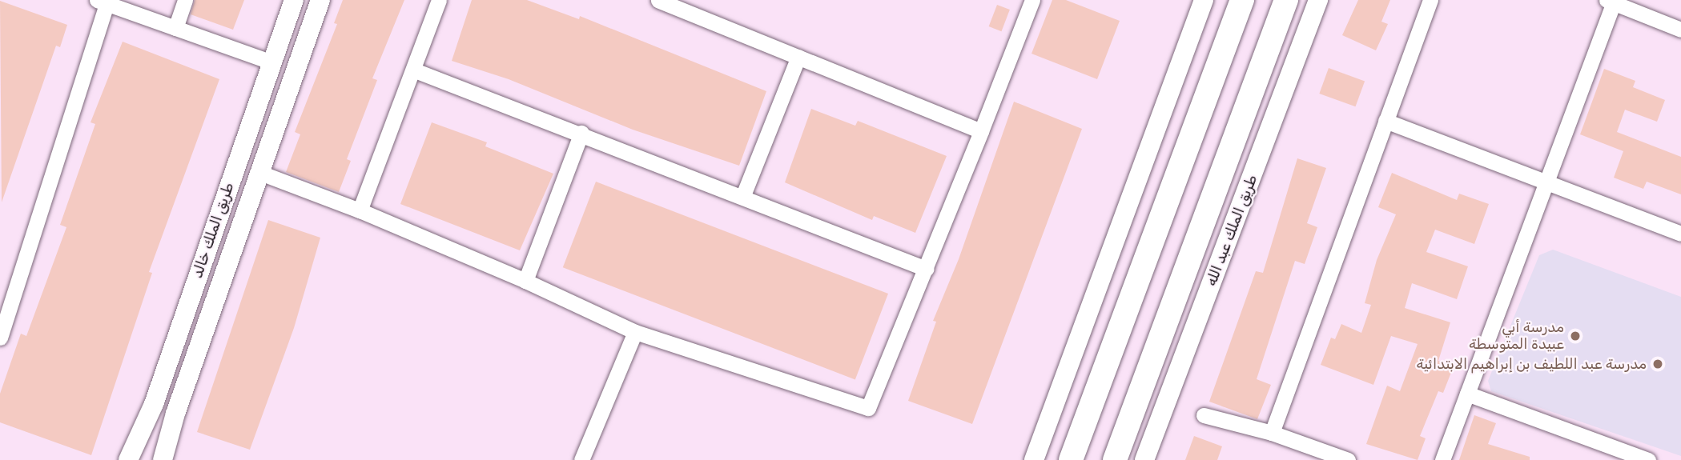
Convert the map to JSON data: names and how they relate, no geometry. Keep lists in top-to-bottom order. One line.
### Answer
{"streets":{"highway":["طريق الملك عبد الله"],"main road":["طريق الملك خالد"]},"places":["مدرسة أبي عبيدة المتوسطة","مدرسة عبد اللطيف بن إبراهيم الابتدائية"]}
